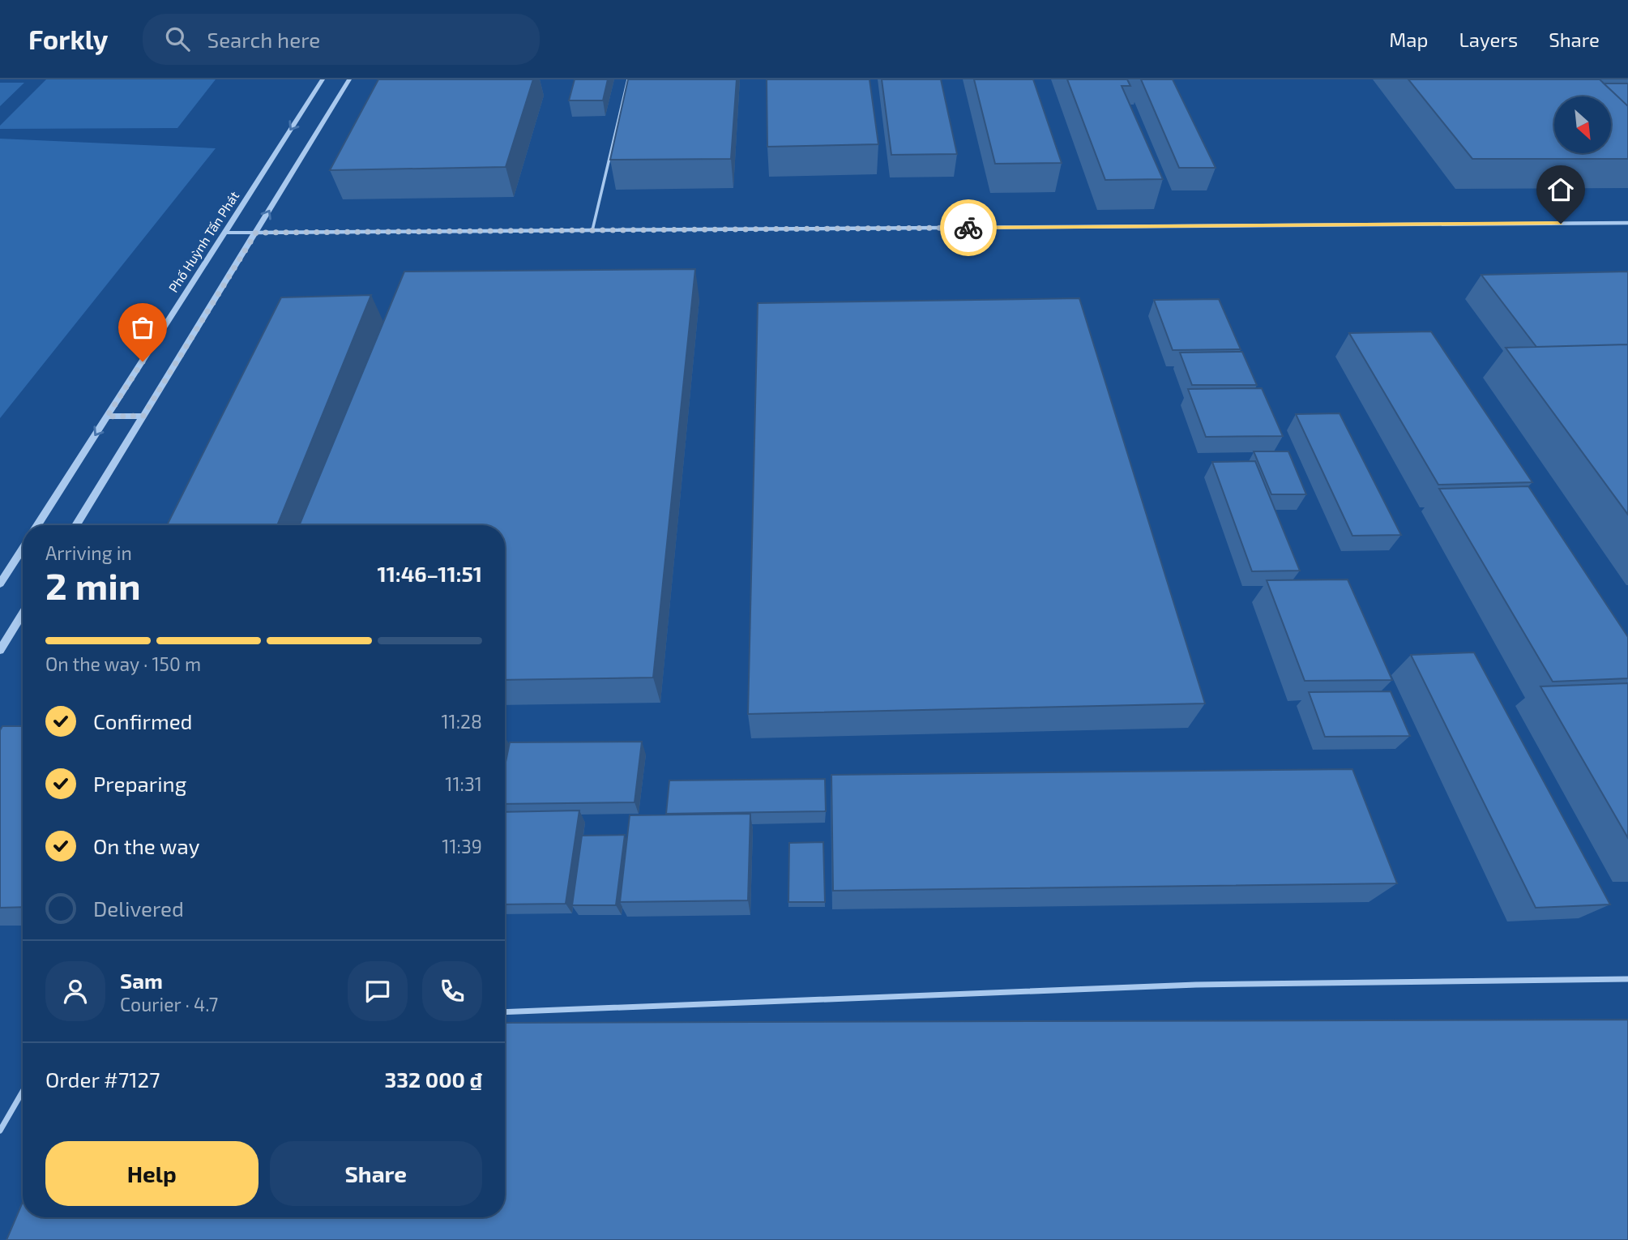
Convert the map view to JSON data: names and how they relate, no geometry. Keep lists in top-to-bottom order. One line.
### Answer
{"streets":{"street":["Phố Huỳnh Tấn Phát"]},"north":"bottom right","page":{"header":"Forkly","search":"Search here","nav":["Map","Layers","Share"],"heading":["2 min","Arriving in","11:46–11:51"],"panel":["Sam","Courier · 4.7","Order #7127","332 000 ₫"],"bar":"On the way · 150 m","list":[["Confirmed","11:28"],["Preparing","11:31"],["On the way","11:39"],"Delivered"],"buttons":["Help","Share"]}}
